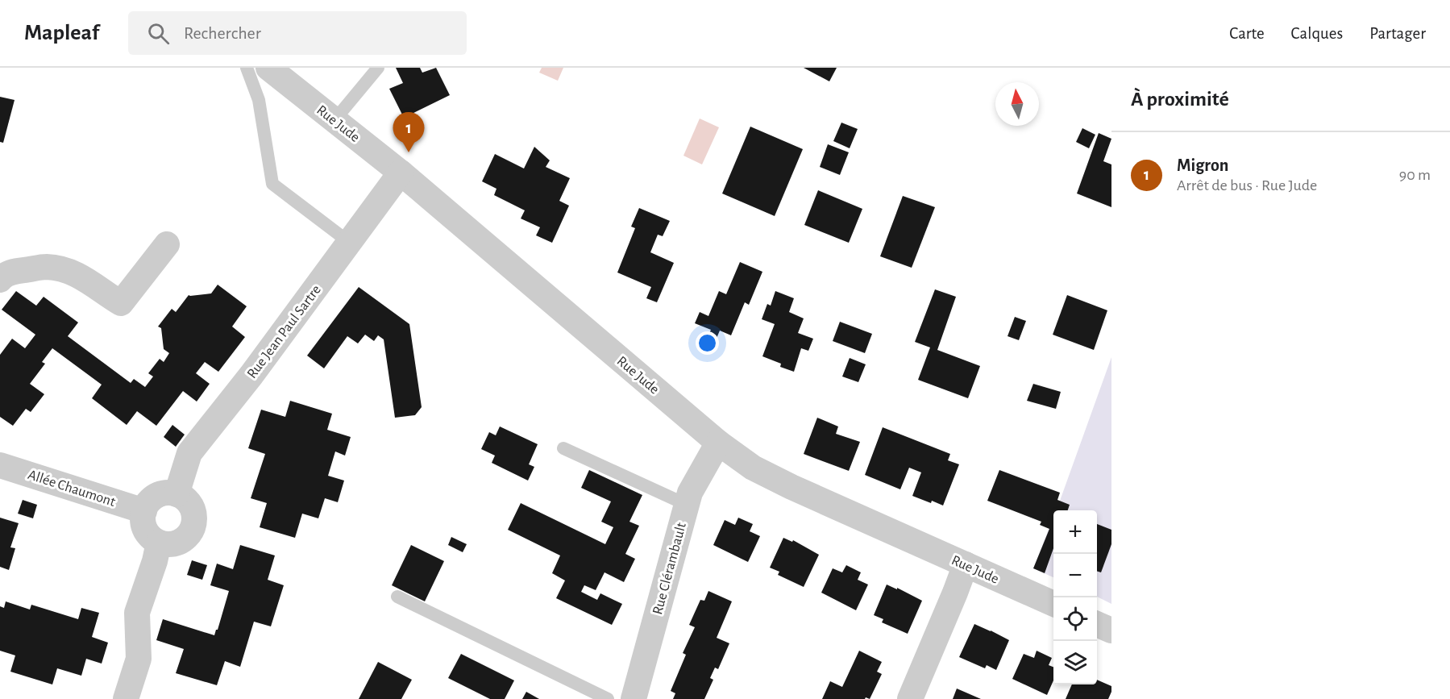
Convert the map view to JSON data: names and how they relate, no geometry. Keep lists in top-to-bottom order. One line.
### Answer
{"streets":{"street":["Rue Jude","Rue Jean Paul Sartre","Allée Chaumont","Rue Clérambault"]},"crossings":[["Rue Jude","Rue Jean Paul Sartre"],["Rue Jude","Rue Clérambault"],["Rue Jean Paul Sartre","Allée Chaumont"]],"north":"top","page":{"header":"Mapleaf","search":"Rechercher","nav":["Carte","Calques","Partager"],"heading":"À proximité","pins":"1","list":[{"mark":"1","name":"Migron","note":"Arrêt de bus · Rue Jude","value":"90 m"}],"map_buttons":["+","−"]}}
